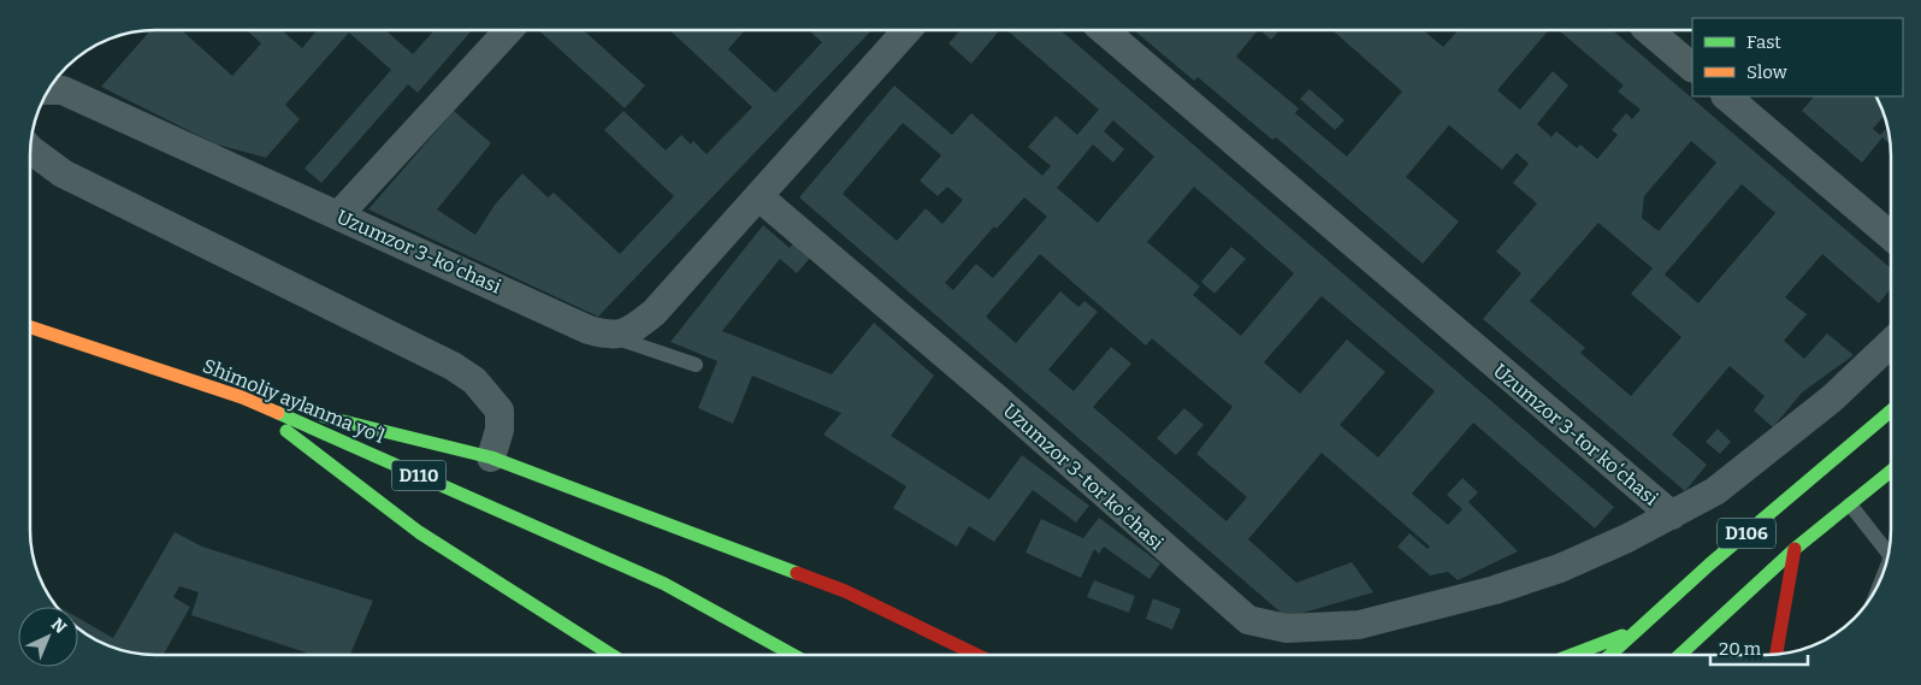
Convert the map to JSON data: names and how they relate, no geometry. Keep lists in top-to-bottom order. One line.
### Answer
{"streets":{"main road":["Shimoliy aylanma yoʻl","D110","D106"],"street":["Uzumzor 3-koʻchasi","Uzumzor 3-tor koʻchasi"]},"legend":["Fast","Slow"],"scale_bar":"20 m","north":"top right"}
